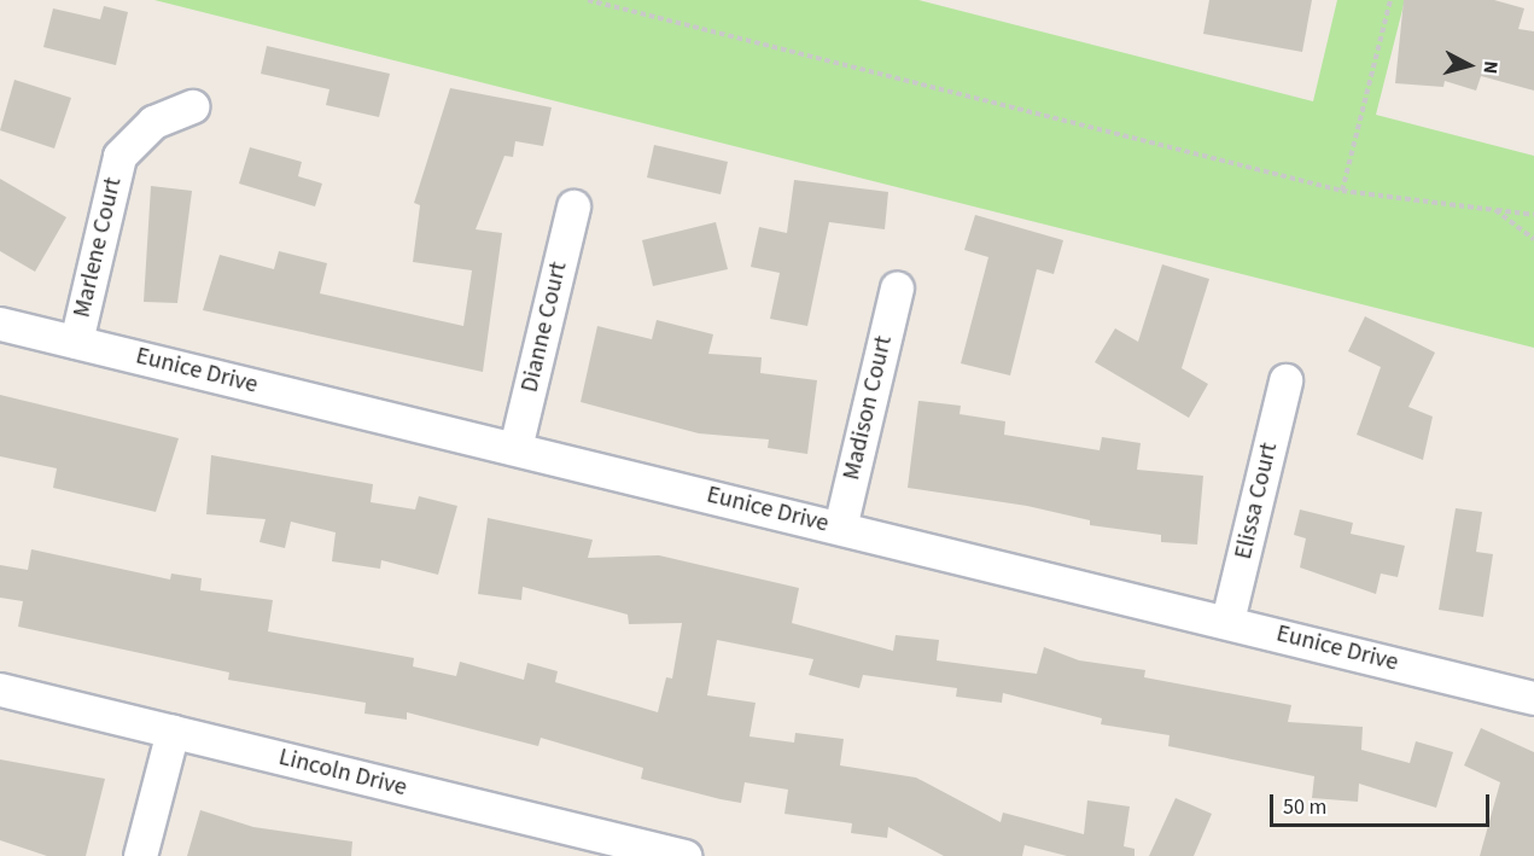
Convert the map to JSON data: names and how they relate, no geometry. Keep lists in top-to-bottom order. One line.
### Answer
{"streets":{"street":["Marlene Court","Dianne Court","Eunice Drive","Madison Court","Elissa Court","Lincoln Drive"]},"crossings":[["Marlene Court","Eunice Drive"],["Dianne Court","Eunice Drive"],["Eunice Drive","Madison Court"],["Eunice Drive","Elissa Court"]],"scale_bar":"50 m","north":"right"}
